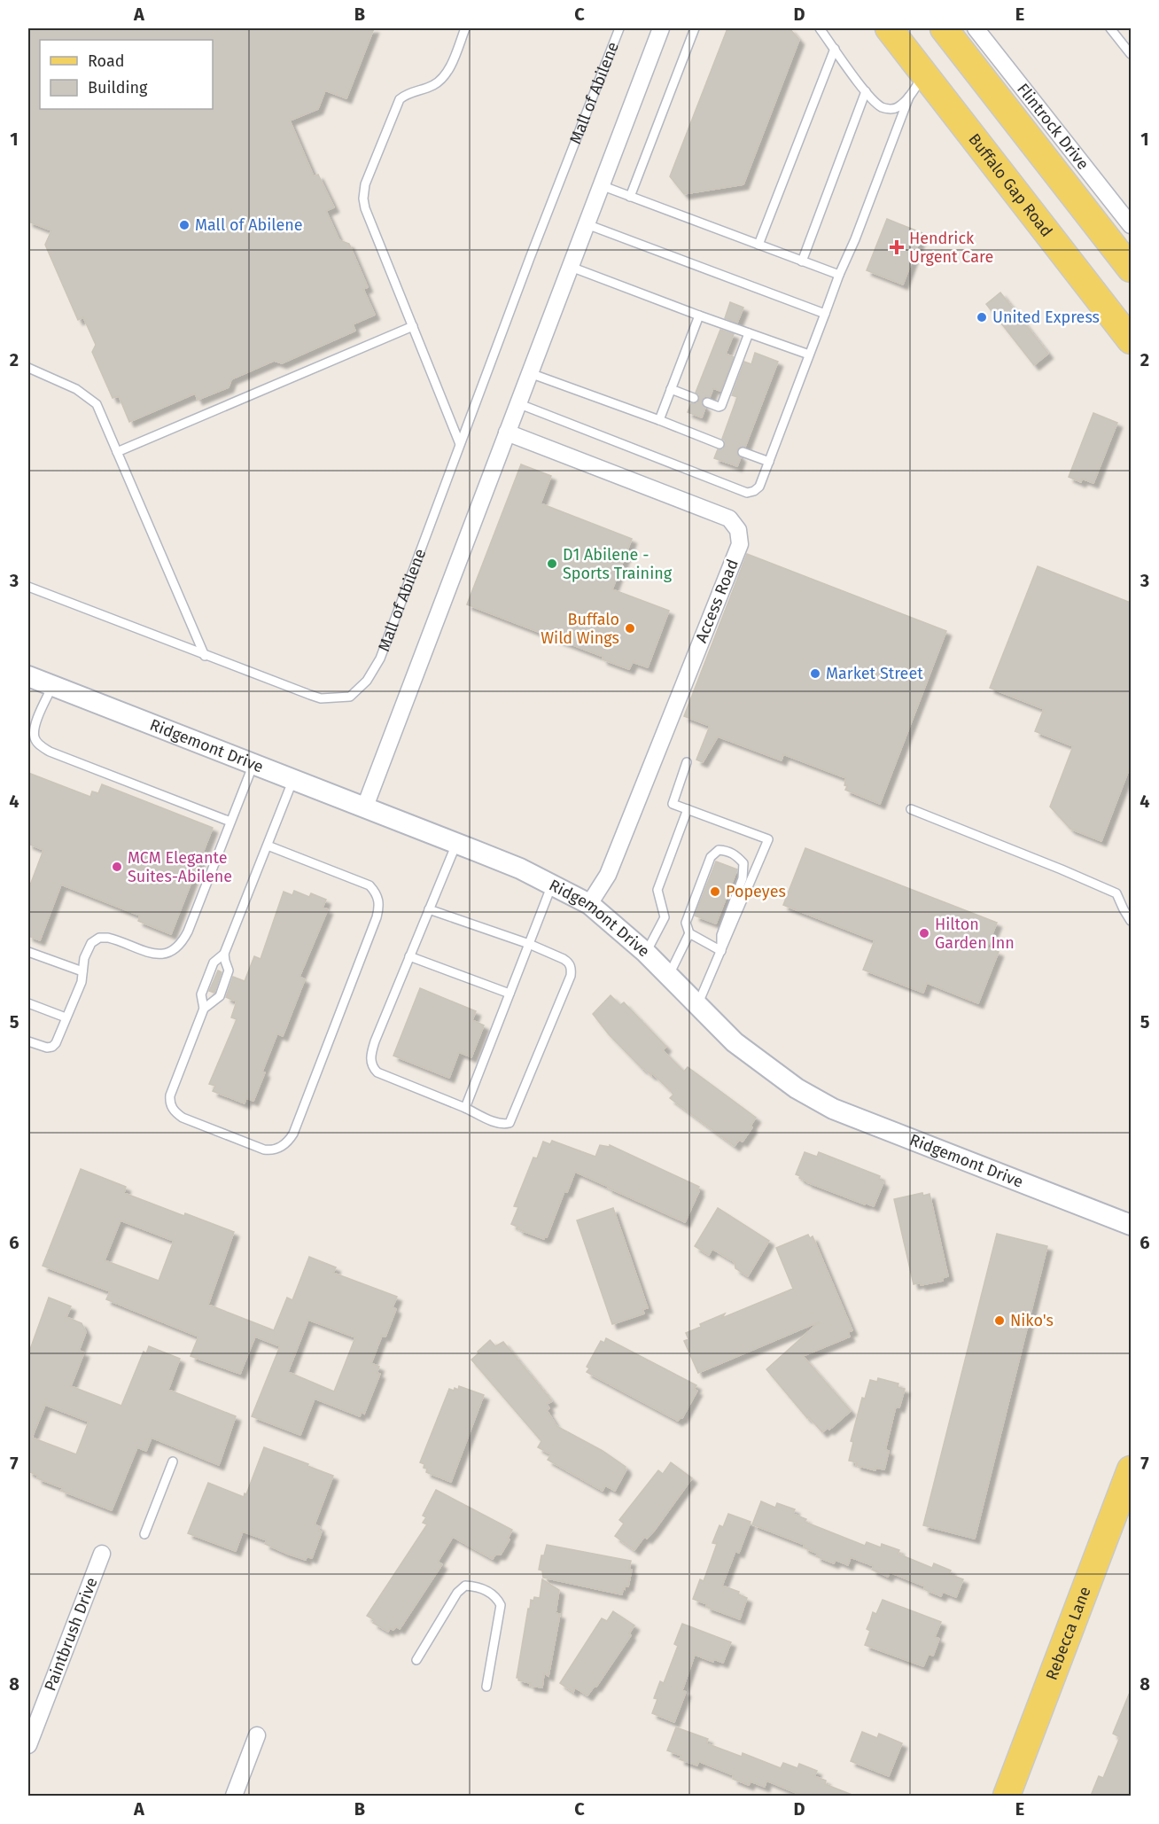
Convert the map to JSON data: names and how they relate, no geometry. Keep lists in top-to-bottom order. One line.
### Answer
{"streets":{"main road":["Buffalo Gap Road","Rebecca Lane"],"street":["Flintrock Drive","Access Road","Ridgemont Drive","Paintbrush Drive"],"lane":["Mall of Abilene"]},"crossings":[["Access Road","Ridgemont Drive"]],"places":{"other":["Mall of Abilene","United Express","D1 Abilene - Sports Training","Buffalo Wild Wings","Market Street","MCM Elegante Suites-Abilene","Popeyes","Hilton Garden Inn","Niko's"],"health":["Hendrick Urgent Care"]},"legend":["Road","Building"],"grid":{"columns":["A","B","C","D","E"],"rows":["1","2","3","4","5","6","7","8"]}}
